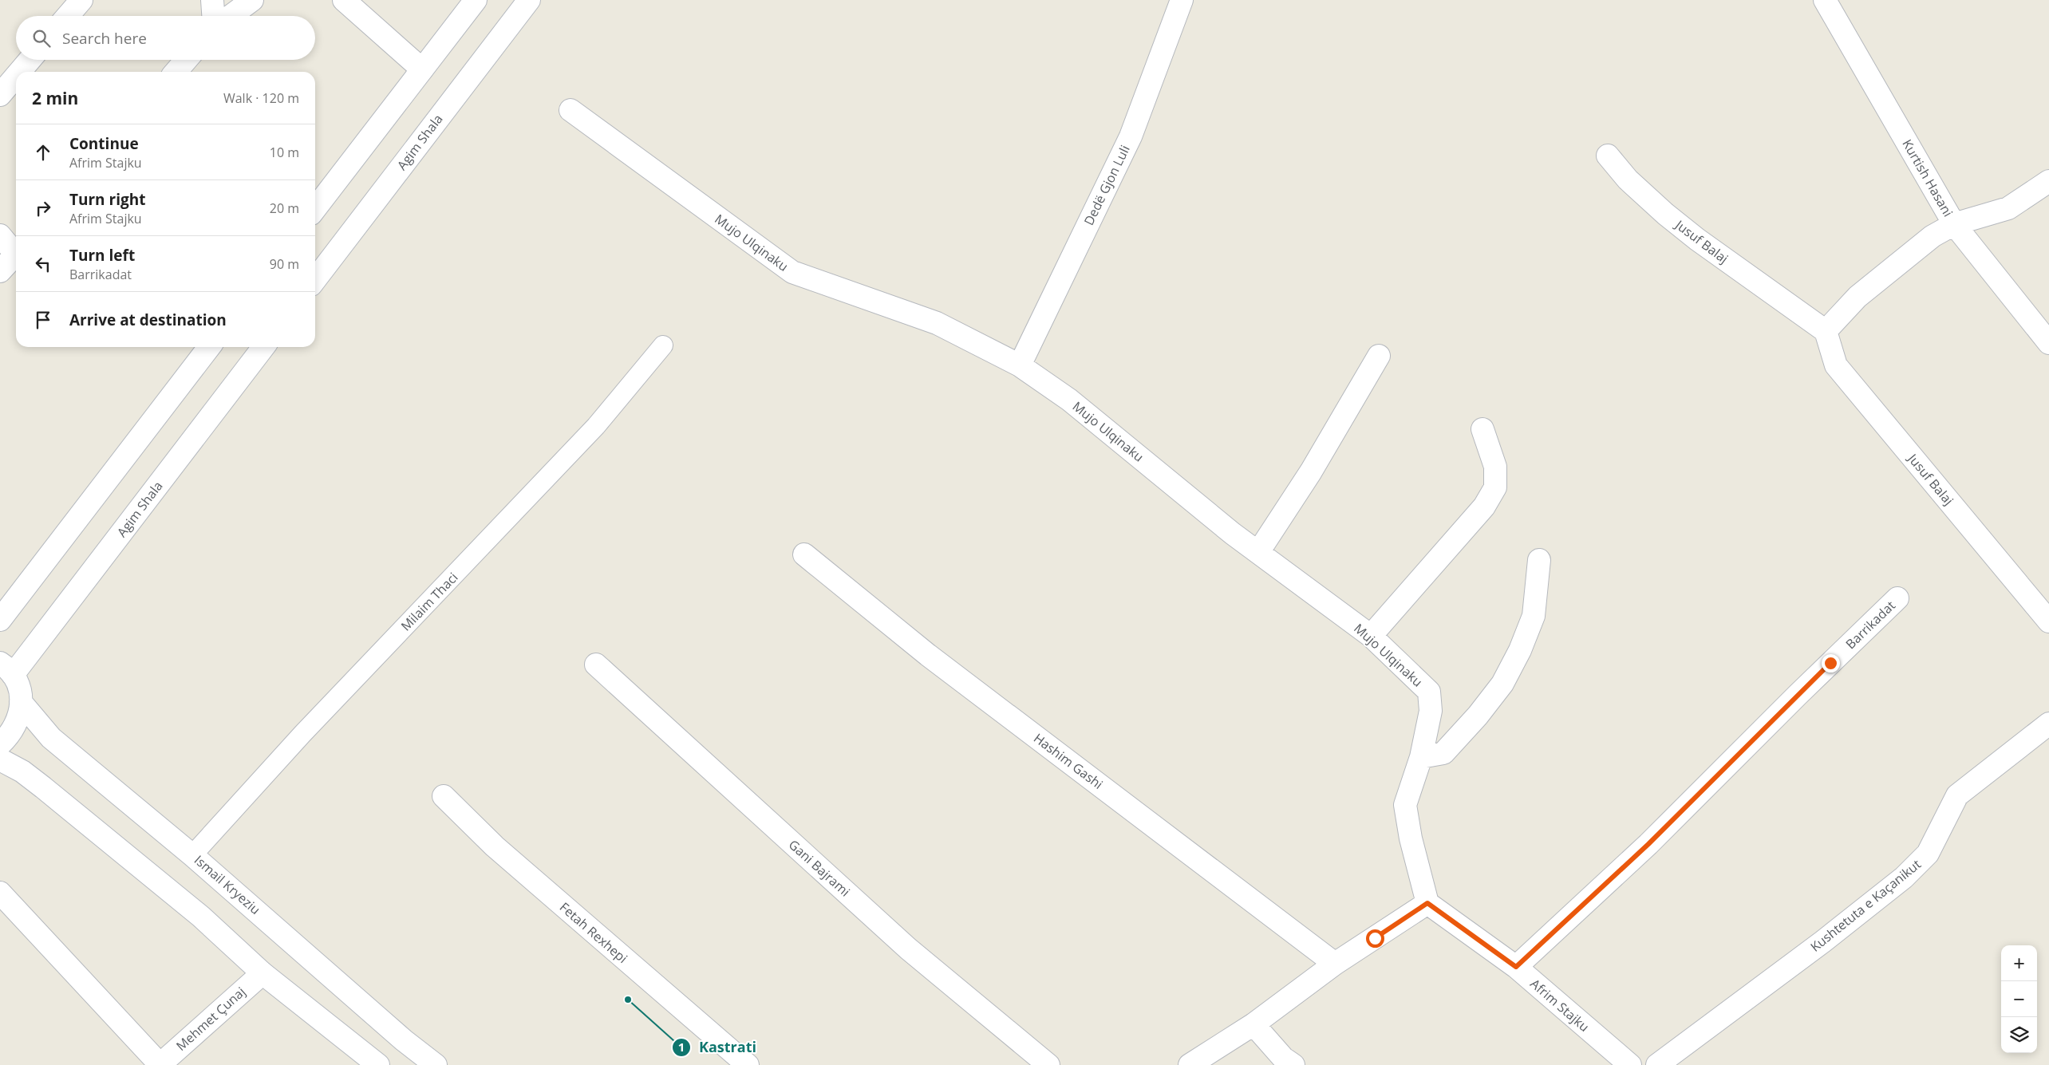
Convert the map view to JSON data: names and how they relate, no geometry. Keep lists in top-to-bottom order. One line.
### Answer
{"streets":{"street":["Agim Shala","Kurtish Hasani","Dedë Gjon Luli","Jusuf Balaj","Mujo Ulqinaku","Barrikadat","Hashim Gashi","Gani Bajrami","Ismail Kryeziu","Kushtetuta e Kaçanikut","Fetah Rexhepi","Afrim Stajku","Mehmet Çunaj"],"lane":["Milaim Thaci"]},"crossings":[["Agim Shala","Ismail Kryeziu"],["Dedë Gjon Luli","Mujo Ulqinaku"],["Mujo Ulqinaku","Afrim Stajku"],["Milaim Thaci","Ismail Kryeziu"],["Barrikadat","Afrim Stajku"]],"places":["Kastrati"],"page":{"search":"Search here","heading":["2 min","Walk · 120 m"],"list":[["Continue","Afrim Stajku","10 m"],["Turn right","Afrim Stajku","20 m"],["Turn left","Barrikadat","90 m"],"Arrive at destination"],"map_buttons":["+","−"]}}
